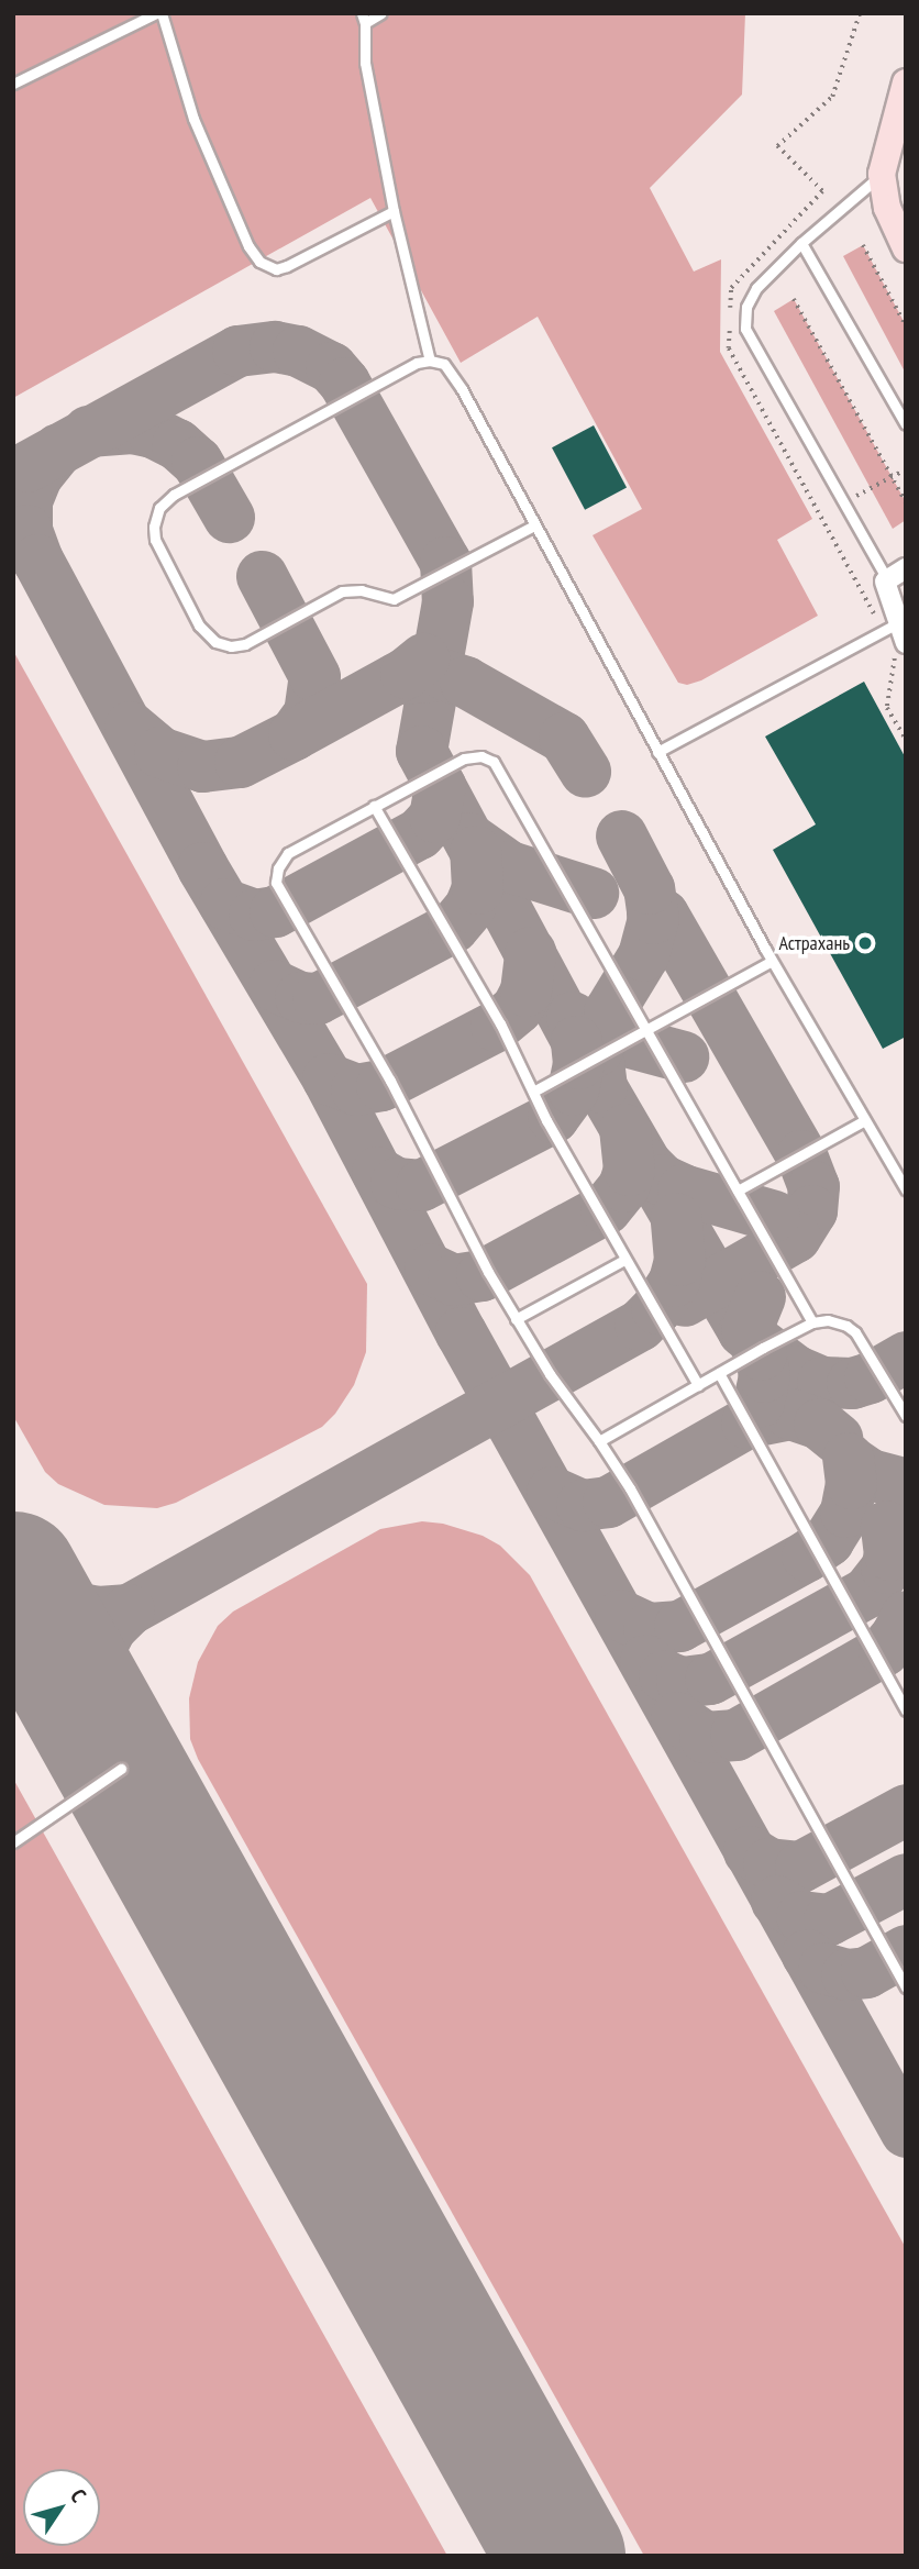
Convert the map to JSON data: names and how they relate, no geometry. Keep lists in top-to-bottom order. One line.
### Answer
{"places":["Астрахань"],"north":"top right"}
